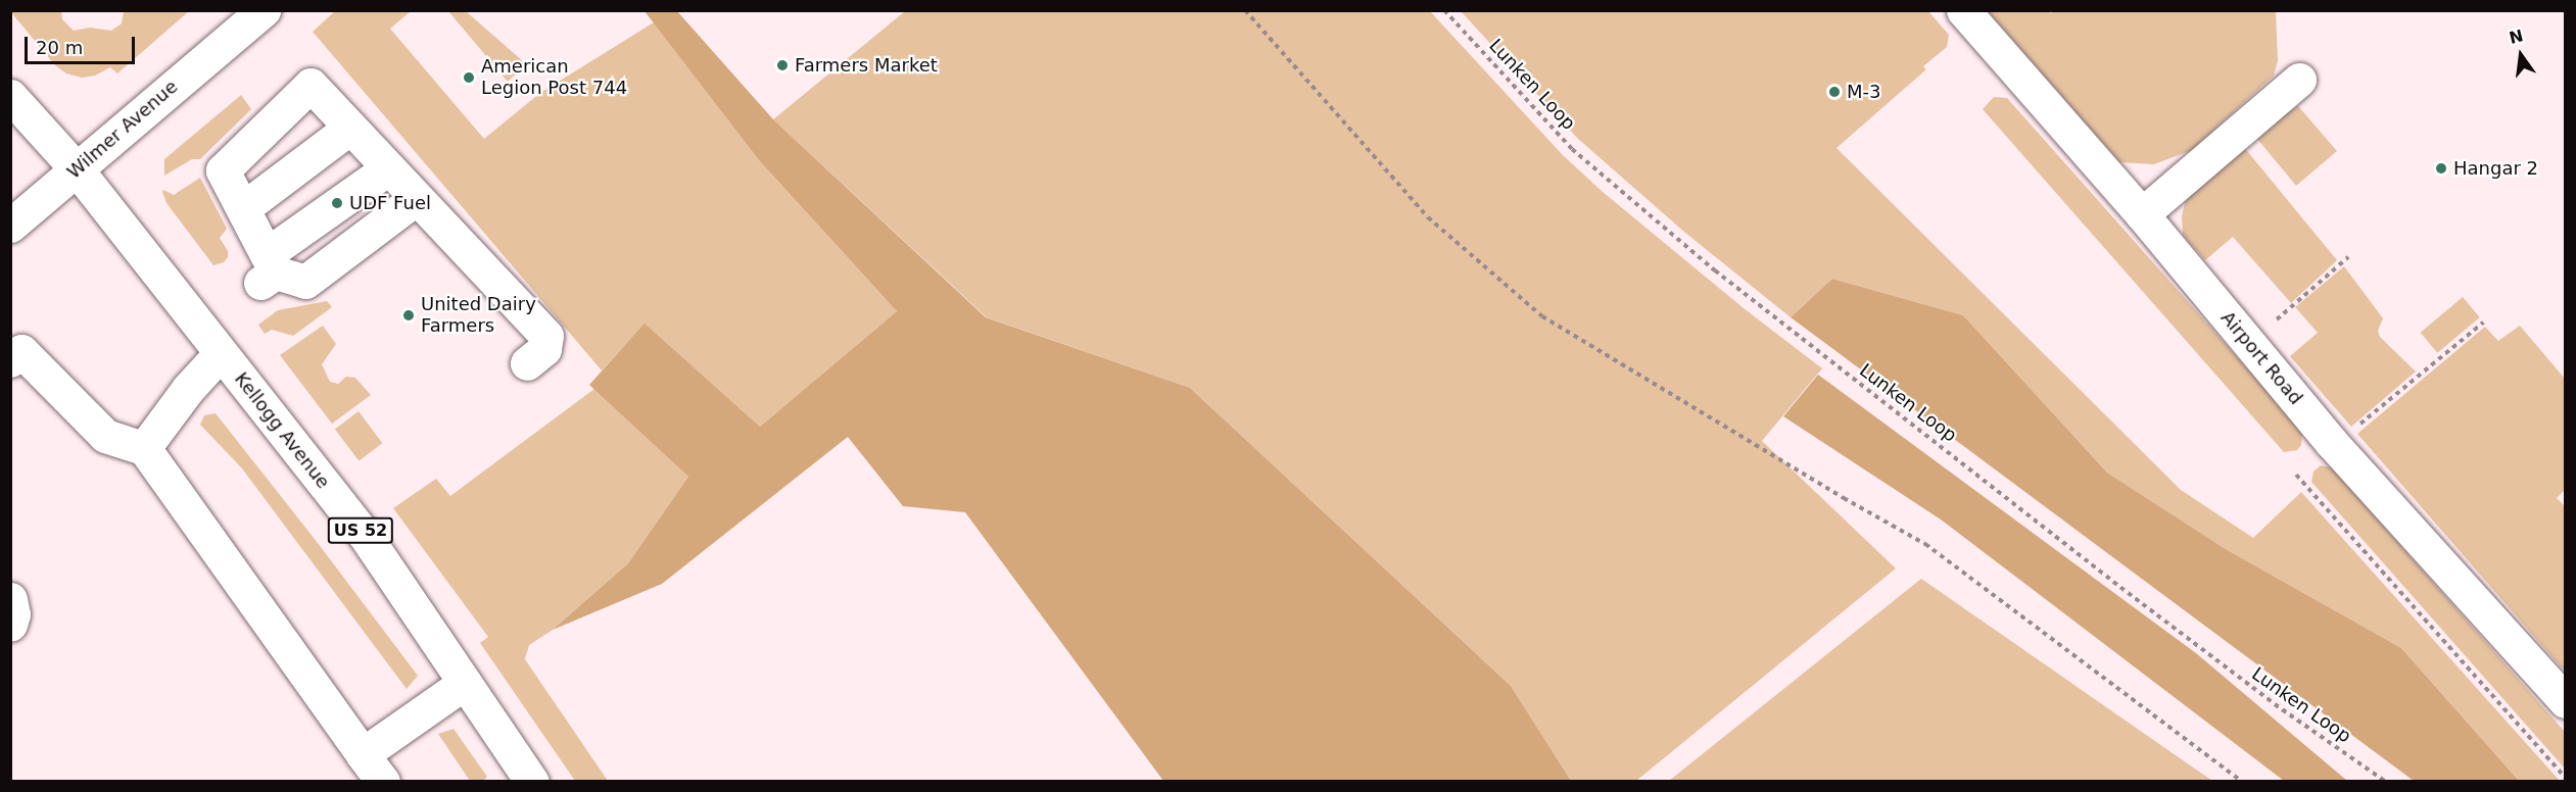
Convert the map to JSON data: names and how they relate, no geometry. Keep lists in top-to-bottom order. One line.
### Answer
{"streets":{"main road":["Wilmer Avenue","Airport Road","Kellogg Avenue","US 52"],"path":["Lunken Loop"]},"crossings":[["Wilmer Avenue","Kellogg Avenue"]],"places":["Farmers Market","American Legion Post 744","M-3","Hangar 2","UDF Fuel","United Dairy Farmers"],"scale_bar":"20 m","north":"top"}
